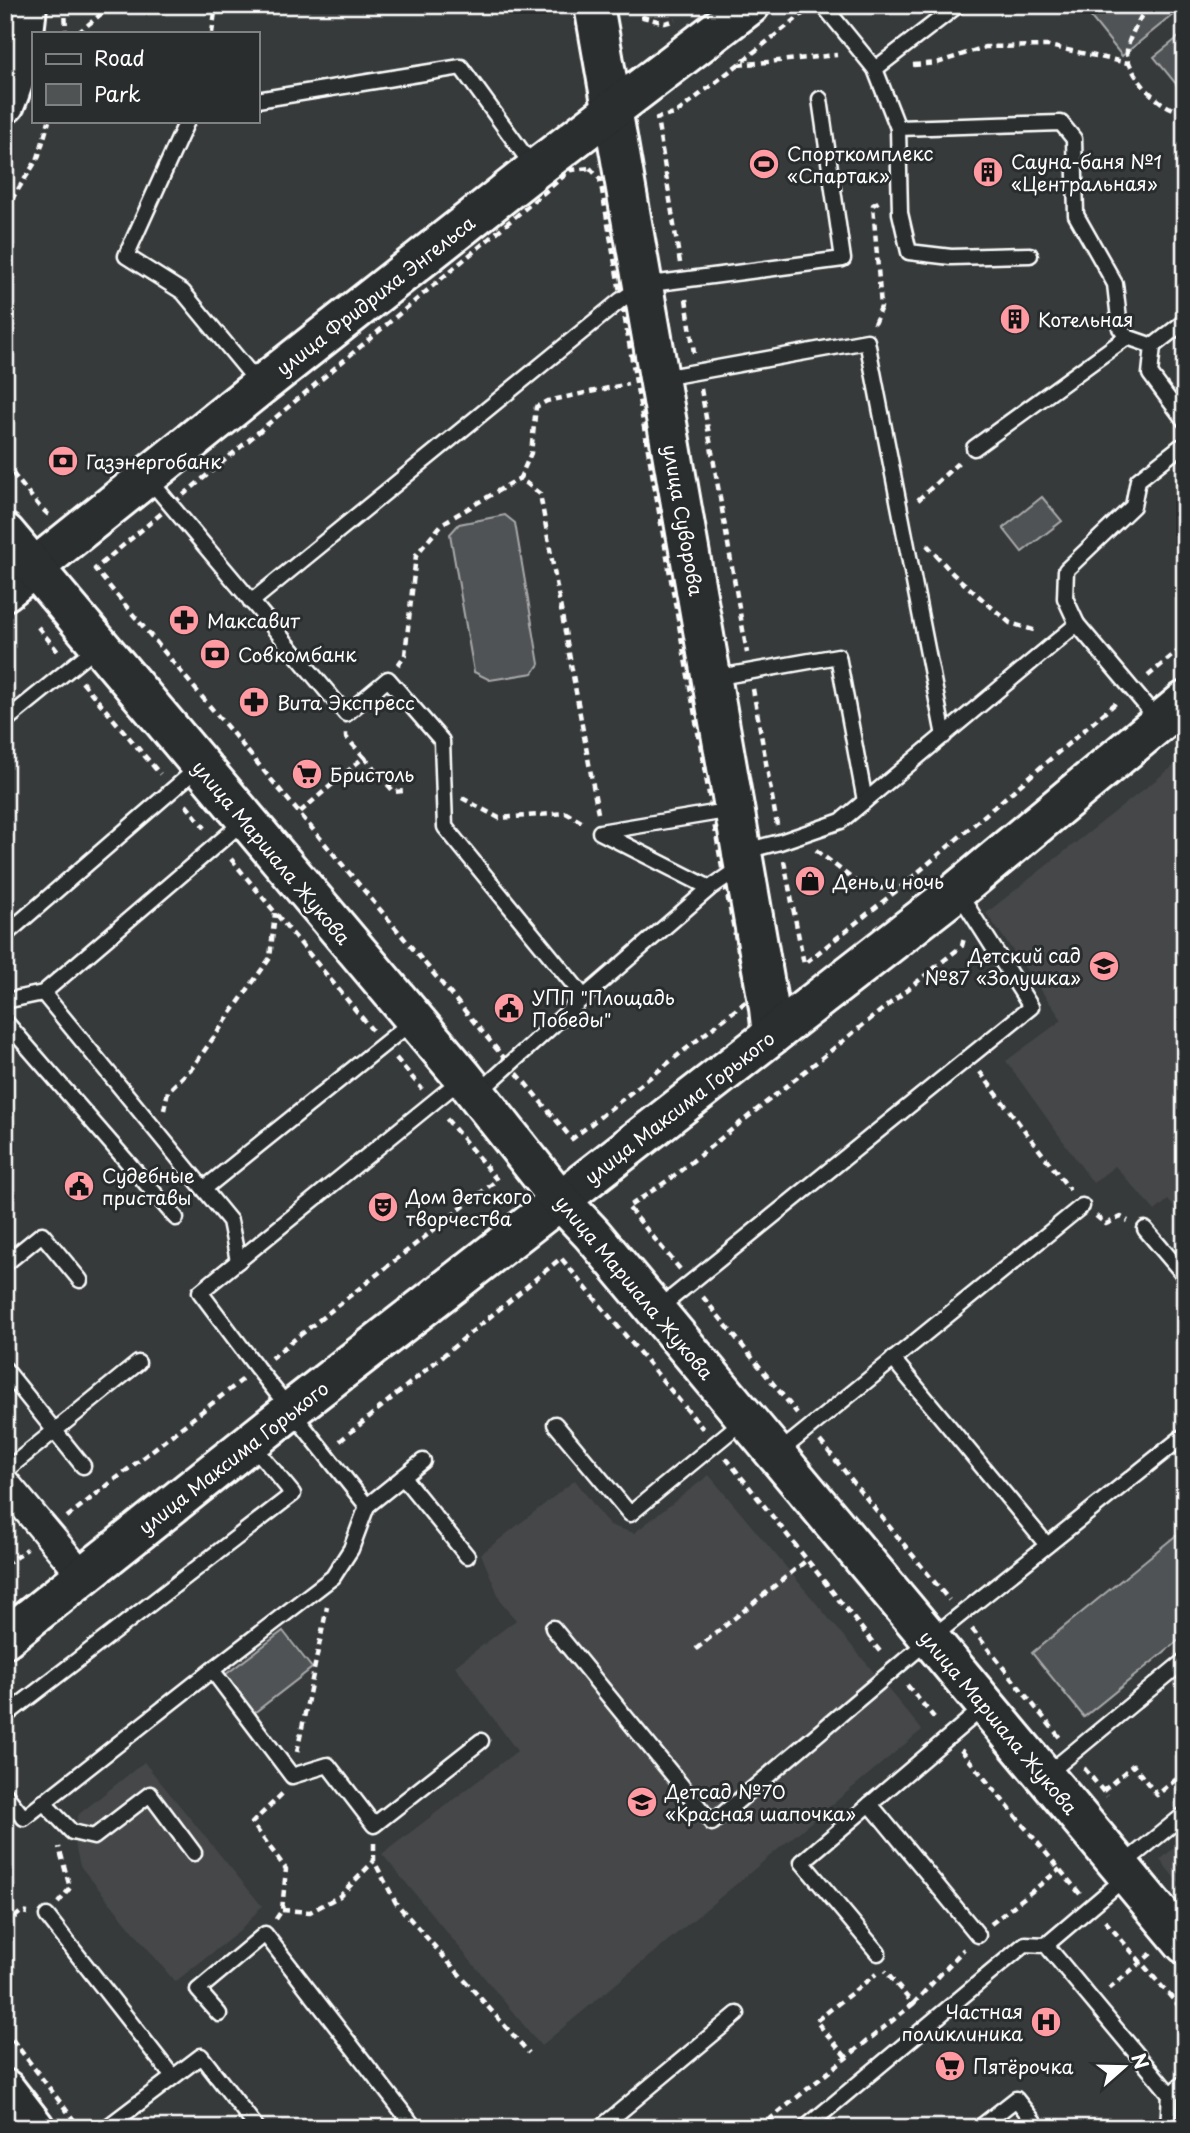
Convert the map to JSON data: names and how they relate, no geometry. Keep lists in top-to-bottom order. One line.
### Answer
{"streets":{"street":["улица Фридриха Энгельса","улица Суворова","улица Маршала Жукова","улица Максима Горького"]},"crossings":[["улица Фридриха Энгельса","улица Суворова"],["улица Фридриха Энгельса","улица Маршала Жукова"],["улица Суворова","улица Максима Горького"],["улица Маршала Жукова","улица Максима Горького"]],"places":{"sports":["Спорткомплекс «Спартак»"],"building":["Сауна-баня №1 «Центральная»","Котельная"],"bank":["Газэнергобанк","Совкомбанк"],"pharmacy":["Максавит","Вита Экспресс"],"supermarket":["Бристоль","Пятёрочка"],"shop":["День и ночь"],"school or university":["Детский сад №87 «Золушка»","Детсад №70 «Красная шапочка»"],"public building":["УПП \"Площадь Победы\"","Судебные приставы"],"theatre":["Дом детского творчества"],"hospital":["Частная поликлиника"]},"legend":["Road","Park"],"north":"right"}
